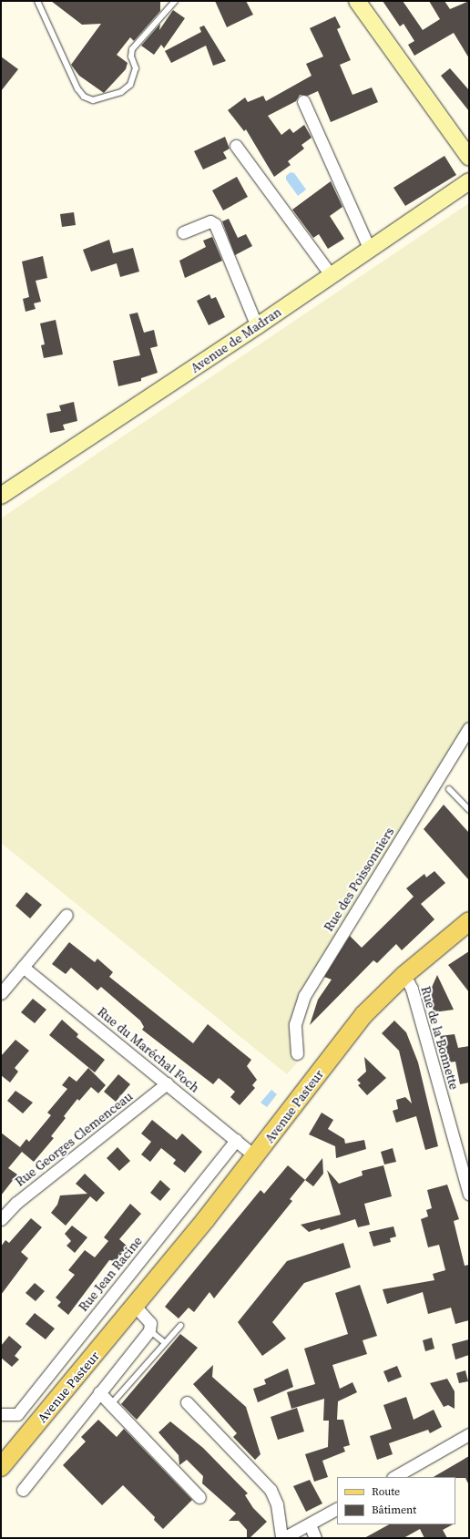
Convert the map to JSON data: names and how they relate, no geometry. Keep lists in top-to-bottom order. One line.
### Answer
{"streets":{"main road":["Avenue de Madran","Avenue Pasteur"],"street":["Rue des Poissonniers","Rue de la Bonnette","Rue du Maréchal Foch","Rue Georges Clemenceau","Rue Jean Racine"]},"crossings":[["Rue de la Bonnette","Avenue Pasteur"],["Rue du Maréchal Foch","Avenue Pasteur"],["Rue du Maréchal Foch","Rue Georges Clemenceau"],["Rue du Maréchal Foch","Rue Jean Racine"]],"legend":["Route","Bâtiment"]}
